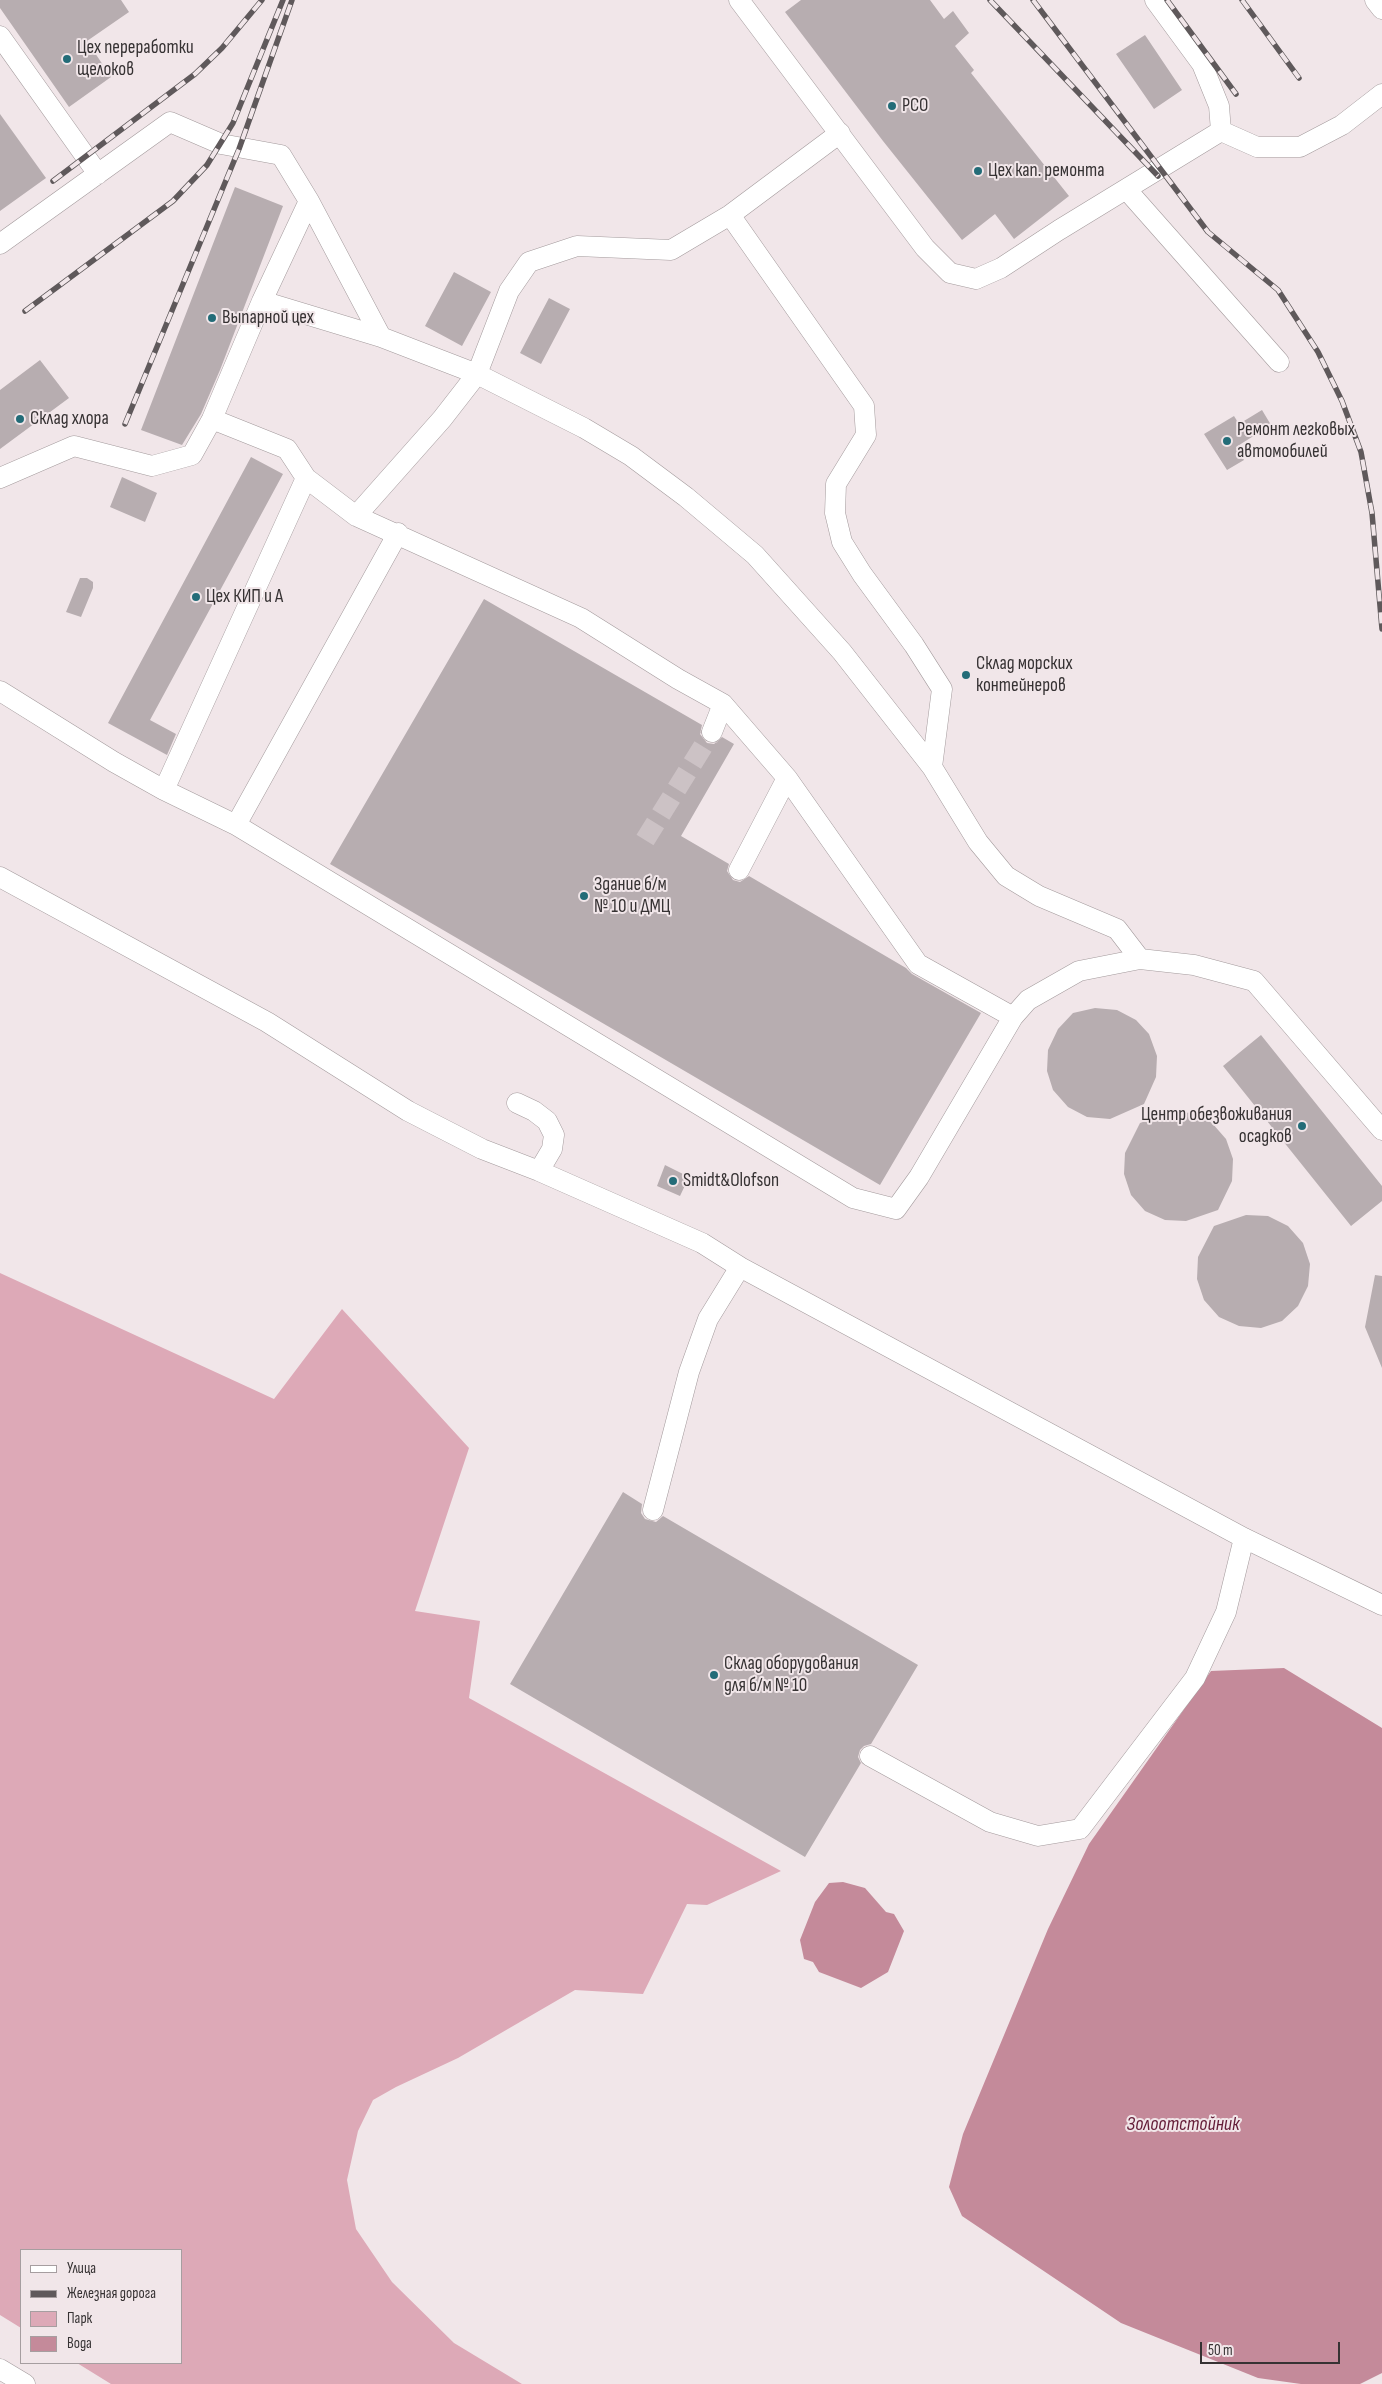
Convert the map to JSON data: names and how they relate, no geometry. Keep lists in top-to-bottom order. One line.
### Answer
{"water":["Золоотстойник"],"places":["Цех переработки щелоков","РСО","Цех кап. ремонта","Выпарной цех","Склад хлора","Ремонт легковых автомобилей","Цех КИП и А","Склад морских контейнеров","Здание б/м № 10 и ДМЦ","Центр обезвоживания осадков","Smidt&Olofson","Склад оборудования для б/м № 10"],"legend":["Улица","Железная дорога","Парк","Вода"],"scale_bar":"50 m"}
